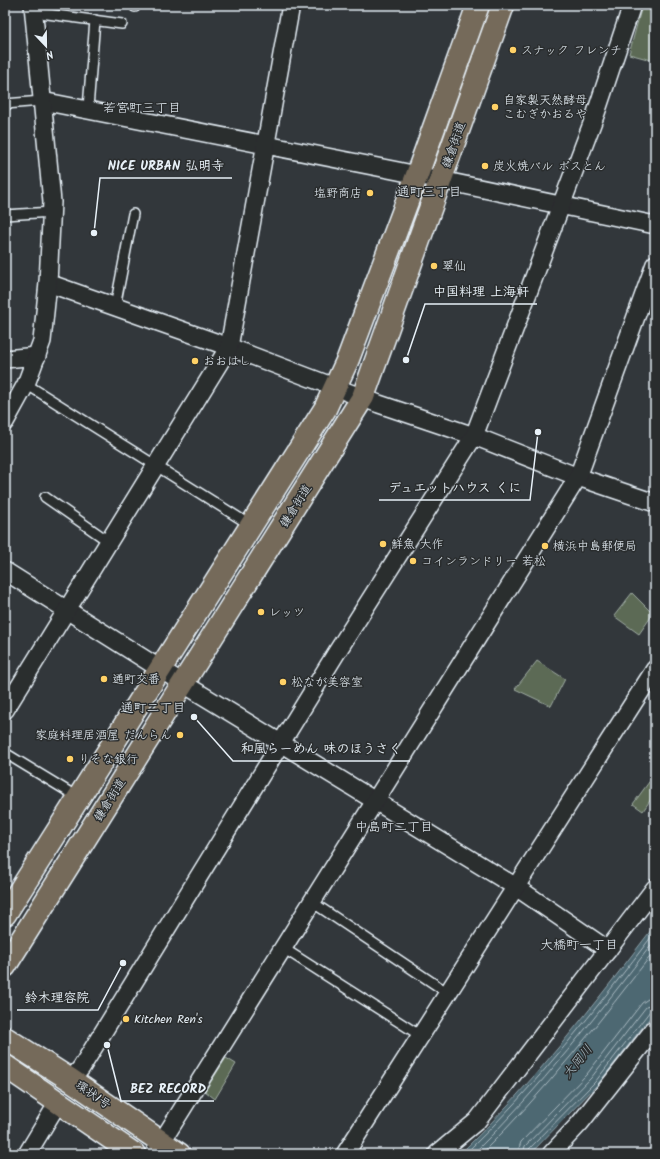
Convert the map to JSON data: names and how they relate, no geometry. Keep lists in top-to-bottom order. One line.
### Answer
{"streets":{"main road":["鎌倉街道","環状1号"]},"districts":["若宮町三丁目","通町三丁目","通町二丁目","中島町二丁目","大橋町一丁目"],"water":["大岡川"],"places":["スナック フレンチ","自家製天然酵母 こむぎかおるや","炭火焼バル ボスとん","塩野商店","NICE URBAN 弘明寺","翠仙","中国料理 上海軒","おおはし","デュエットハウス くに","鮮魚 大作","横浜中島郵便局","コインランドリー 若松","レッツ","通町交番","松なが美容室","和風らーめん 味のほうさく","家庭料理居酒屋 だんらん","りそな銀行","鈴木理容院","Kitchen Ren's","BEZ RECORD"],"north":"bottom"}
